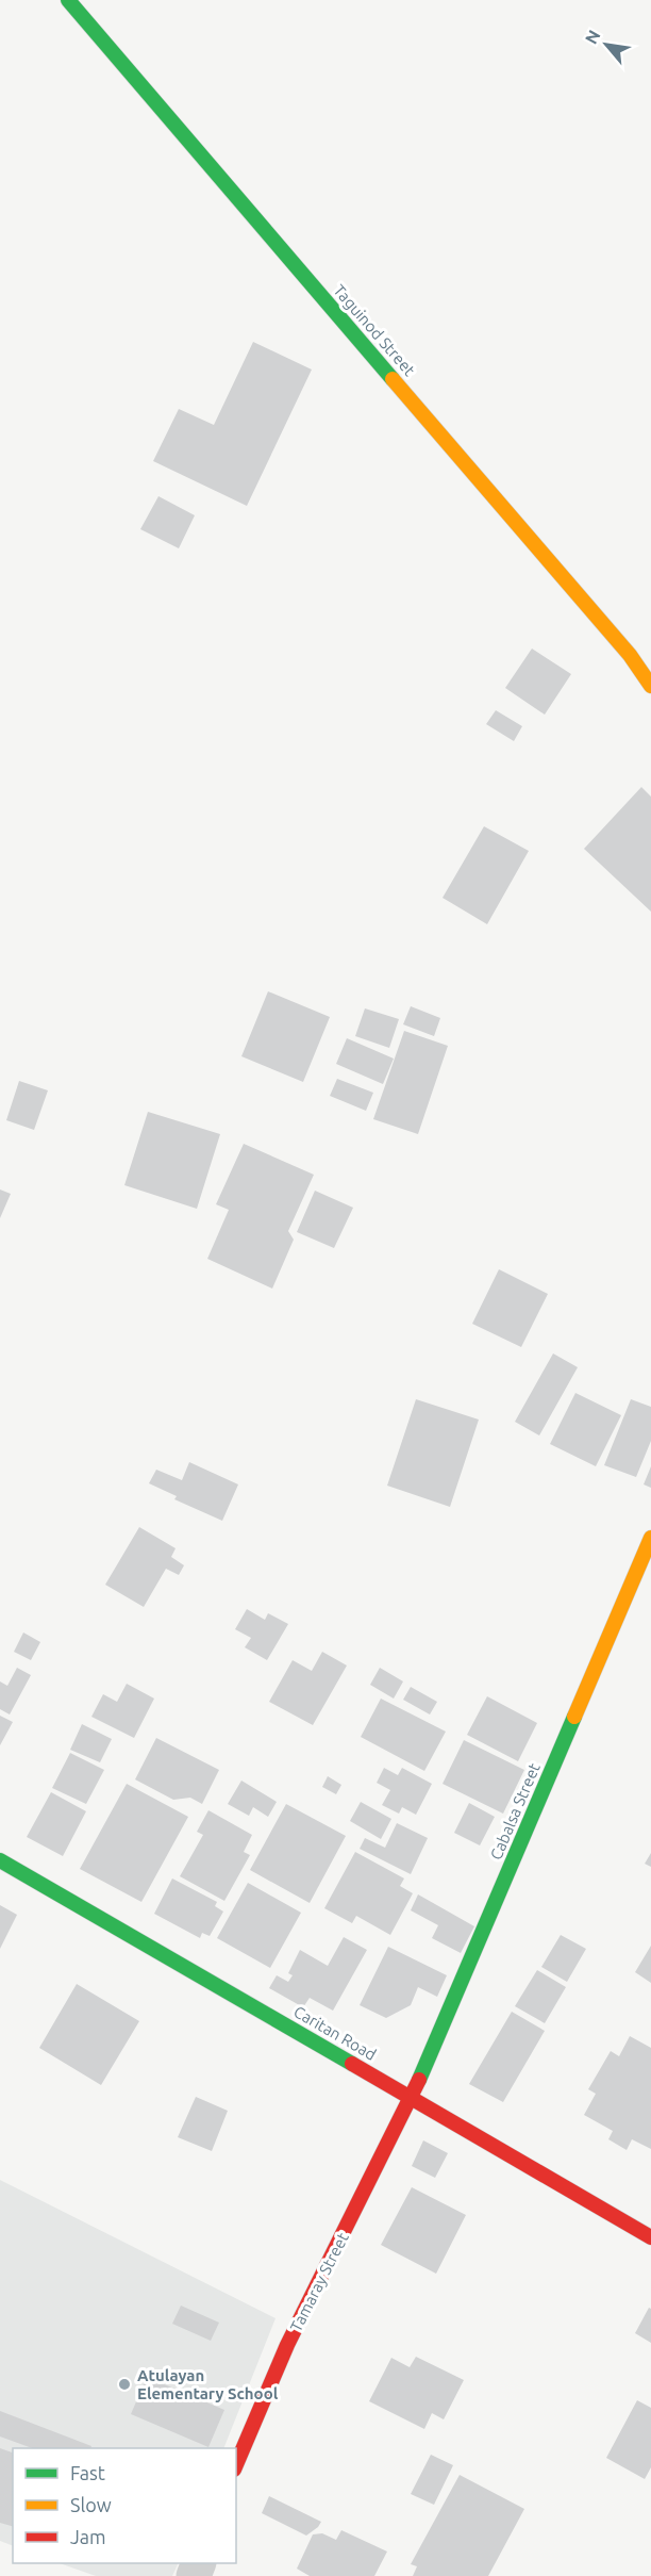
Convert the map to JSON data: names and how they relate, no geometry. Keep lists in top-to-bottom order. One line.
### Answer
{"streets":{"street":["Taguinod Street","Cabalsa Street","Caritan Road","Tamaray Street"]},"crossings":[["Cabalsa Street","Caritan Road"],["Cabalsa Street","Tamaray Street"],["Caritan Road","Tamaray Street"]],"places":["Atulayan Elementary School"],"legend":["Fast","Slow","Jam"],"north":"top left"}
